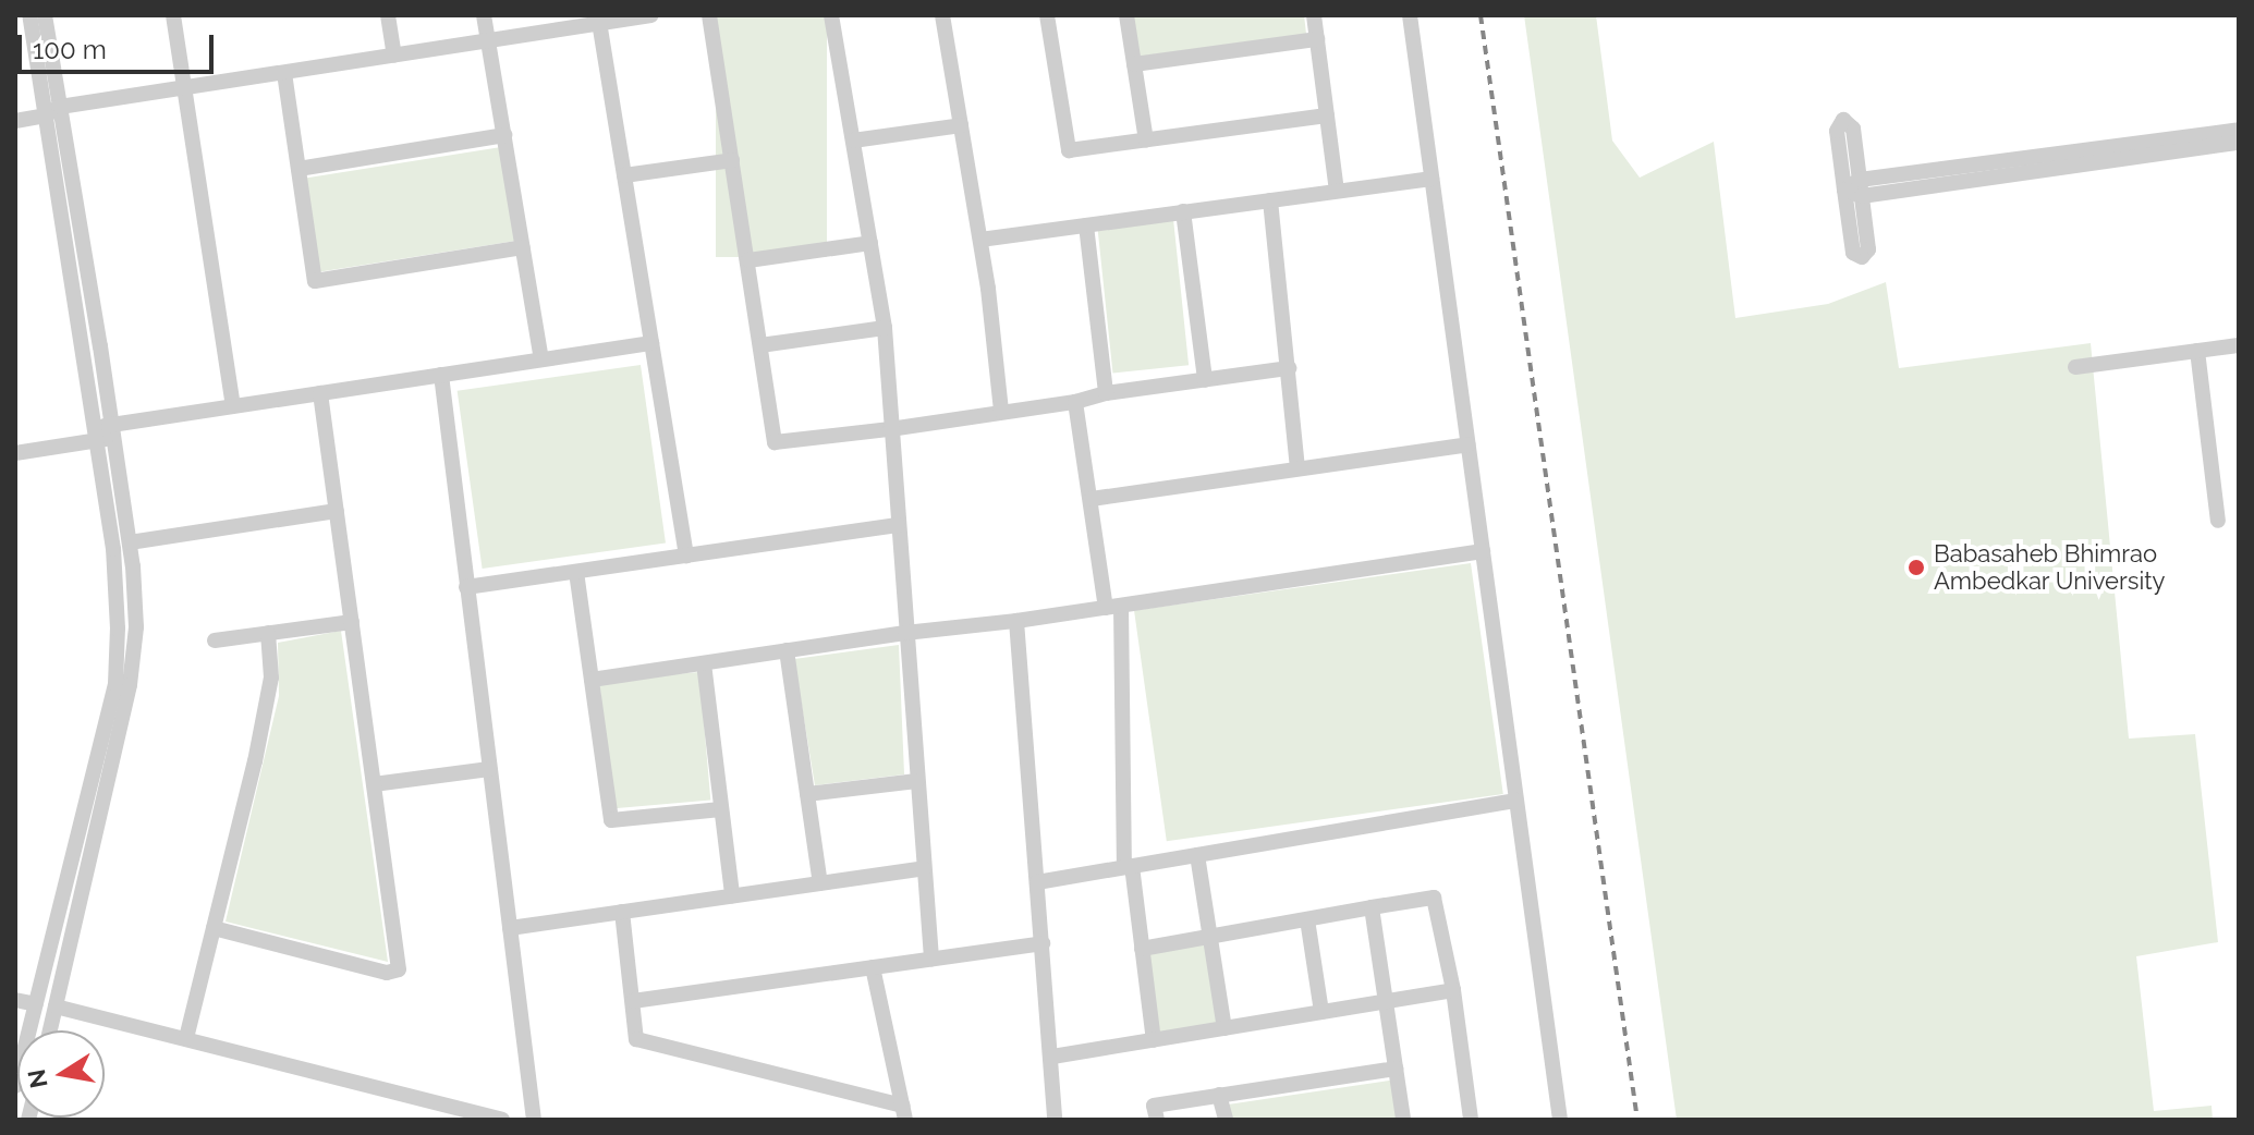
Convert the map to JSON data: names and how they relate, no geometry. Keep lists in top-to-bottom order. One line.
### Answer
{"places":["Babasaheb Bhimrao Ambedkar University"],"scale_bar":"100 m","north":"left"}
